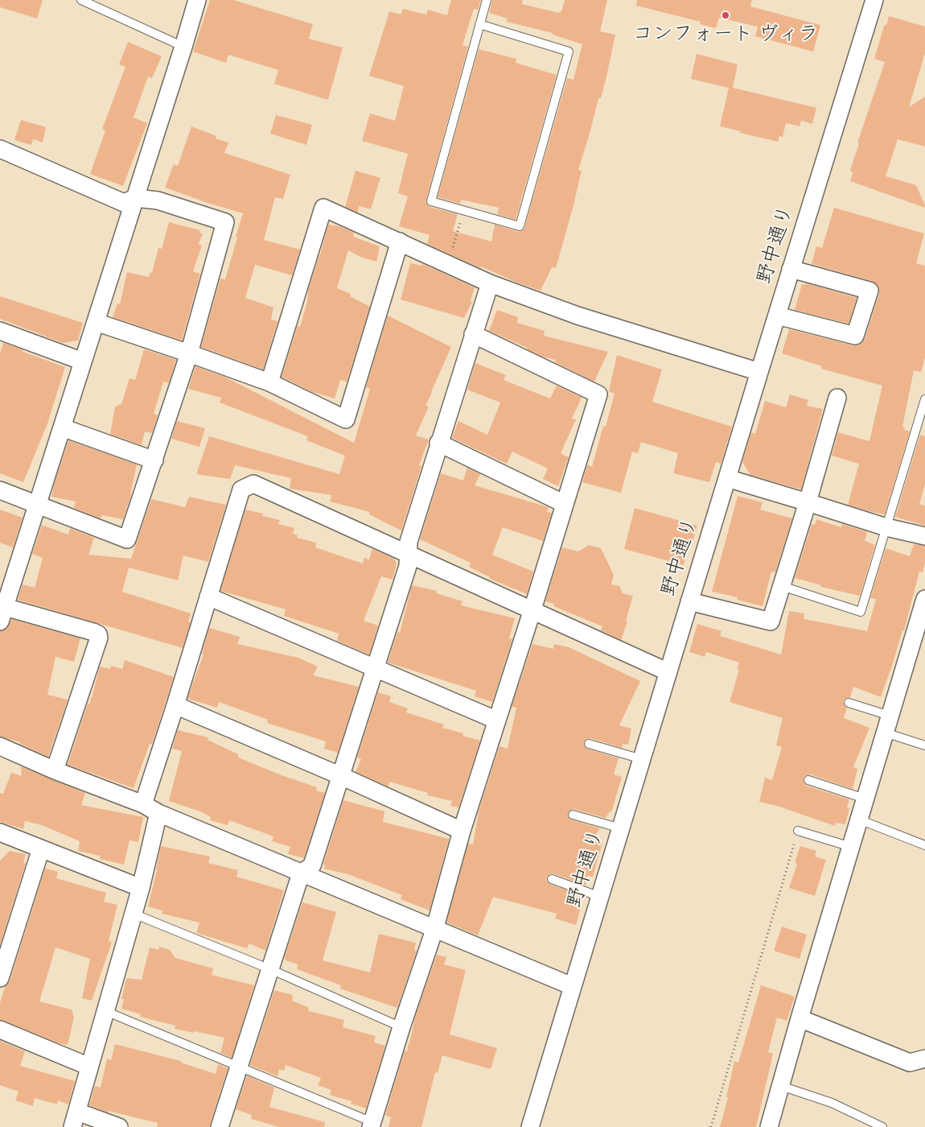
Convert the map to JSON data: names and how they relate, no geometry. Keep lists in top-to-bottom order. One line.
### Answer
{"streets":{"street":["野中通り"]},"places":["コンフォート ヴィラ"]}
